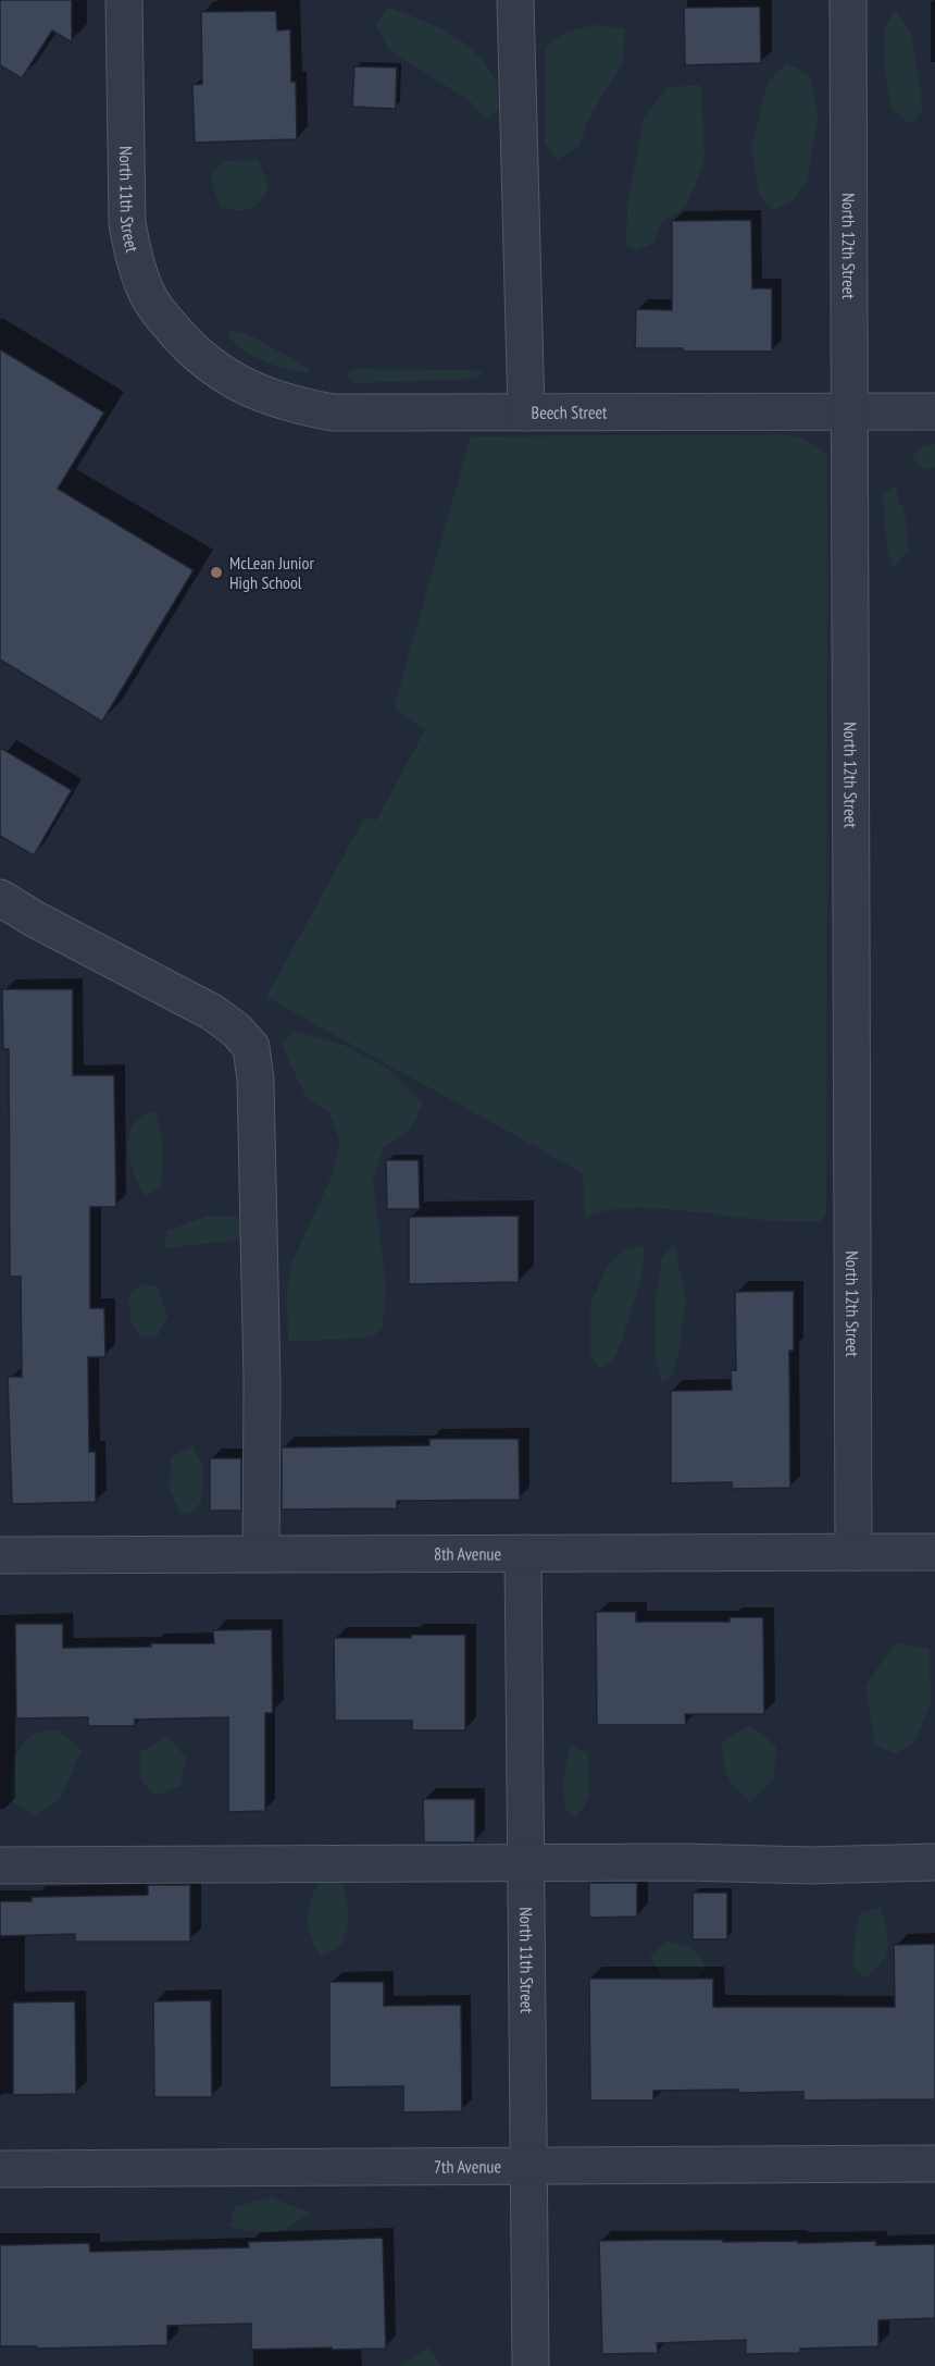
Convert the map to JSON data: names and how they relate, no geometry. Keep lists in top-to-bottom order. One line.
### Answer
{"streets":{"street":["North 11th Street","North 12th Street","Beech Street","8th Avenue","7th Avenue"]},"crossings":[["North 11th Street","Beech Street"],["North 11th Street","8th Avenue"],["North 11th Street","7th Avenue"],["North 12th Street","Beech Street"],["North 12th Street","8th Avenue"]],"places":["McLean Junior High School"]}
